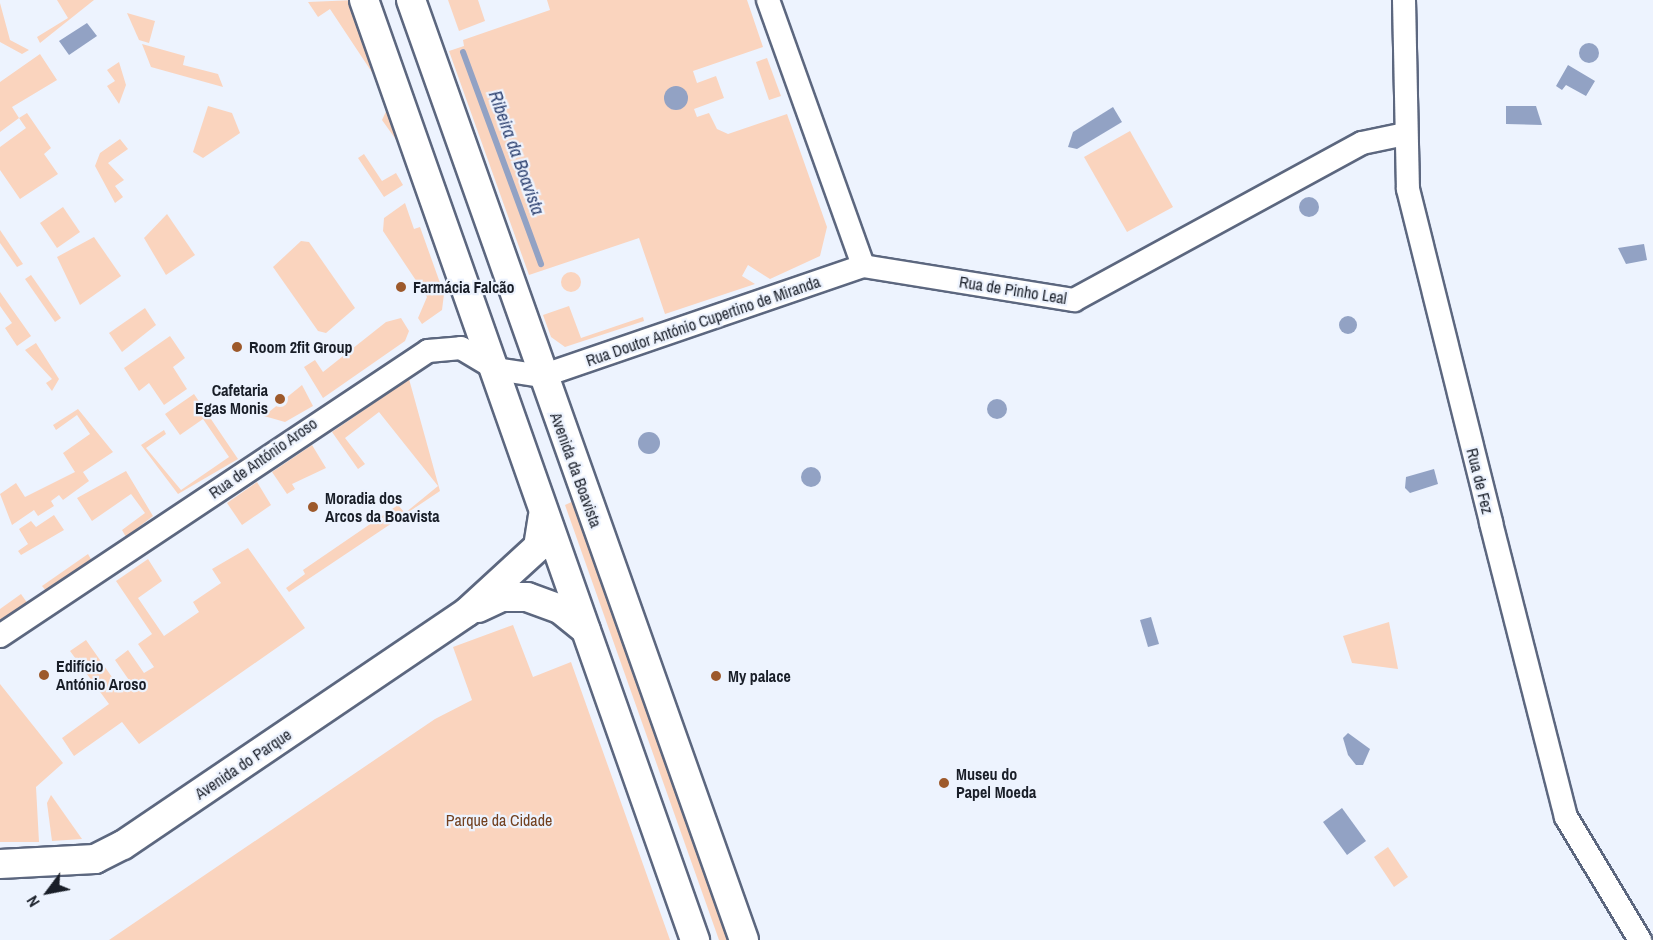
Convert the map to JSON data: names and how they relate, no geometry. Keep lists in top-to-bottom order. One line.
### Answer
{"streets":{"main road":["Avenida da Boavista","Avenida do Parque"],"street":["Rua de Pinho Leal","Rua Doutor António Cupertino de Miranda","Rua de António Aroso","Rua de Fez"]},"crossings":[["Rua de Pinho Leal","Rua Doutor António Cupertino de Miranda"],["Rua de Pinho Leal","Rua de Fez"],["Rua Doutor António Cupertino de Miranda","Rua de António Aroso"],["Rua Doutor António Cupertino de Miranda","Avenida da Boavista"],["Rua de António Aroso","Avenida da Boavista"]],"water":["Ribeira da Boavista"],"parks":["Parque da Cidade"],"places":["Farmácia Falcão","Room 2fit Group","Cafetaria Egas Monis","Moradia dos Arcos da Boavista","Edifício António Aroso","My palace","Museu do Papel Moeda"],"north":"bottom left"}
